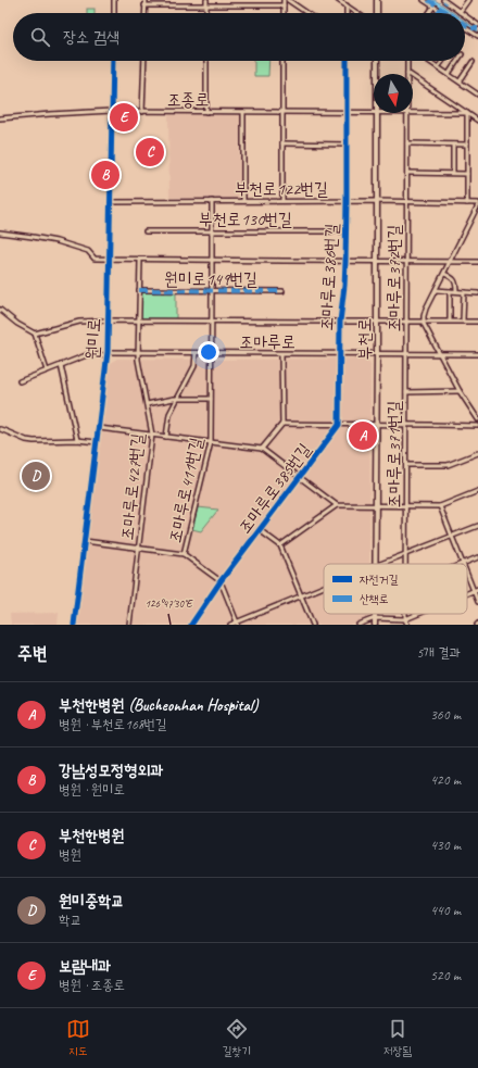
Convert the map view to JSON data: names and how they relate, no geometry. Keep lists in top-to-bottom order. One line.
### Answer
{"streets":{"main road":["부천로"],"street":["조종로","부천로122번길","부천로130번길","조마루로386번길","원미로149번길","조마루로372번길","원미로","조마루로","조마루로371번길","조마루로427번길","조마루로385번길","조마루로411번길"]},"crossings":[["조종로","조마루로386번길"],["조종로","원미로"],["부천로122번길","조마루로386번길"],["부천로122번길","조마루로372번길"],["부천로122번길","원미로"],["부천로122번길","부천로"],["부천로122번길","조마루로411번길"],["부천로130번길","조마루로386번길"],["부천로130번길","조마루로411번길"],["조마루로386번길","조마루로"],["원미로149번길","조마루로427번길"],["원미로149번길","조마루로411번길"],["조마루로372번길","조마루로"],["조마루로372번길","조마루로371번길"],["원미로","조마루로"],["부천로","조마루로"],["조마루로","조마루로371번길"],["조마루로","조마루로427번길"],["조마루로","조마루로411번길"]],"legend":["자전거길","산책로"],"north":"bottom","page":{"search":"장소 검색","pins":["E","C","B","A","D"],"heading":["주변","5개 결과"],"list":[{"mark":"A","name":"부천한병원 (Bucheonhan Hospital)","note":"병원 · 부천로168번길","value":"360 m"},{"mark":"B","name":"강남성모정형외과","note":"병원 · 원미로","value":"420 m"},{"mark":"C","name":"부천한병원","note":"병원","value":"430 m"},{"mark":"D","name":"원미중학교","note":"학교","value":"440 m"},{"mark":"E","name":"보람내과","note":"병원 · 조종로","value":"520 m"}],"nav":["지도","길찾기","저장됨"]},"coordinates":["126°47'30\"E"]}
